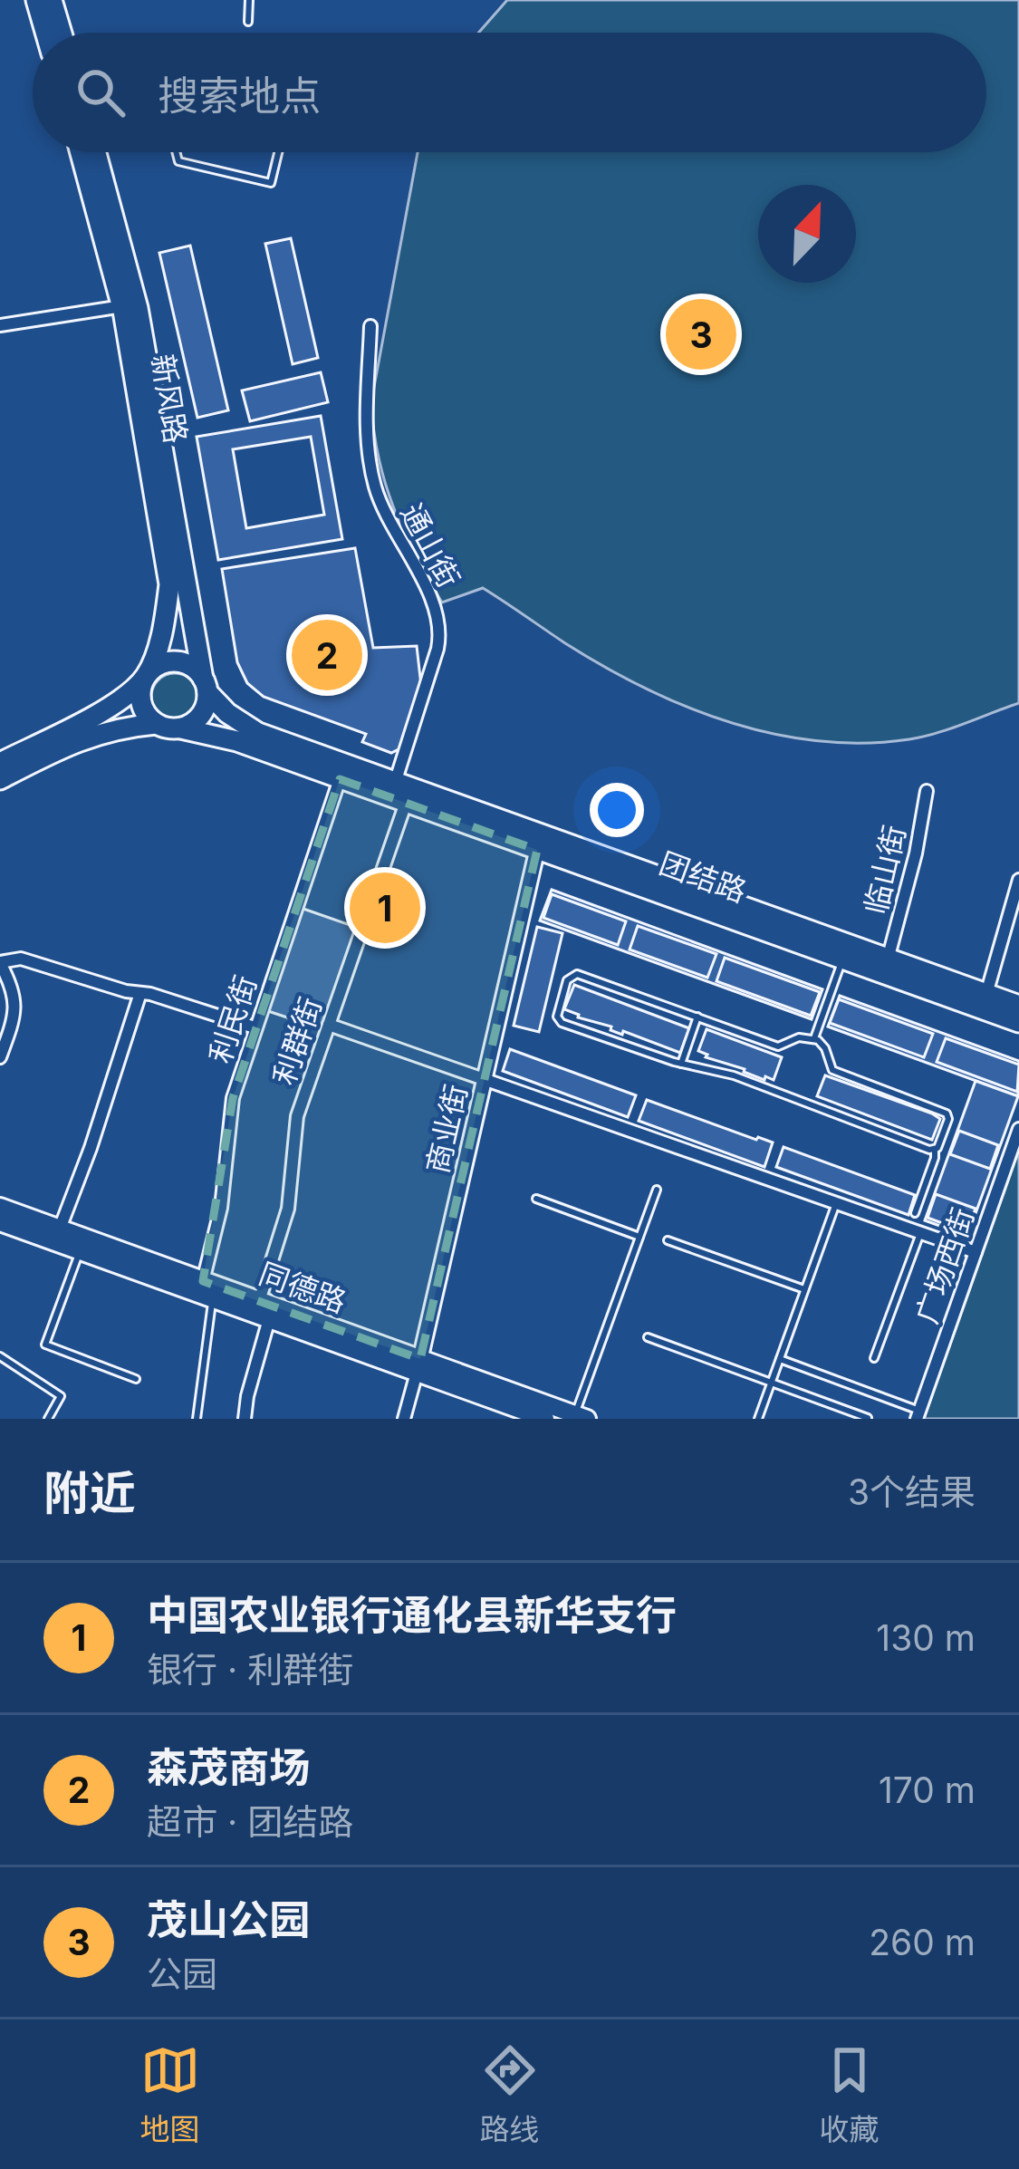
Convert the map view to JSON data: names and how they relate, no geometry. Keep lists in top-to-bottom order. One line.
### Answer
{"streets":{"highway":["新风路","团结路"],"main road":["同德路"],"street":["通山街","临山街","利民街","利群街","商业街","广场西街"]},"crossings":[["新风路","团结路"],["通山街","团结路"],["临山街","团结路"],["团结路","利民街"],["团结路","利群街"],["团结路","商业街"],["利民街","同德路"],["利群街","同德路"],["商业街","同德路"]],"north":"top right","page":{"search":"搜索地点","pins":["3","2","1"],"heading":["附近","3个结果"],"list":[{"mark":"1","name":"中国农业银行通化县新华支行","note":"银行 · 利群街","value":"130 m"},{"mark":"2","name":"森茂商场","note":"超市 · 团结路","value":"170 m"},{"mark":"3","name":"茂山公园","note":"公园","value":"260 m"}],"nav":["地图","路线","收藏"]}}
